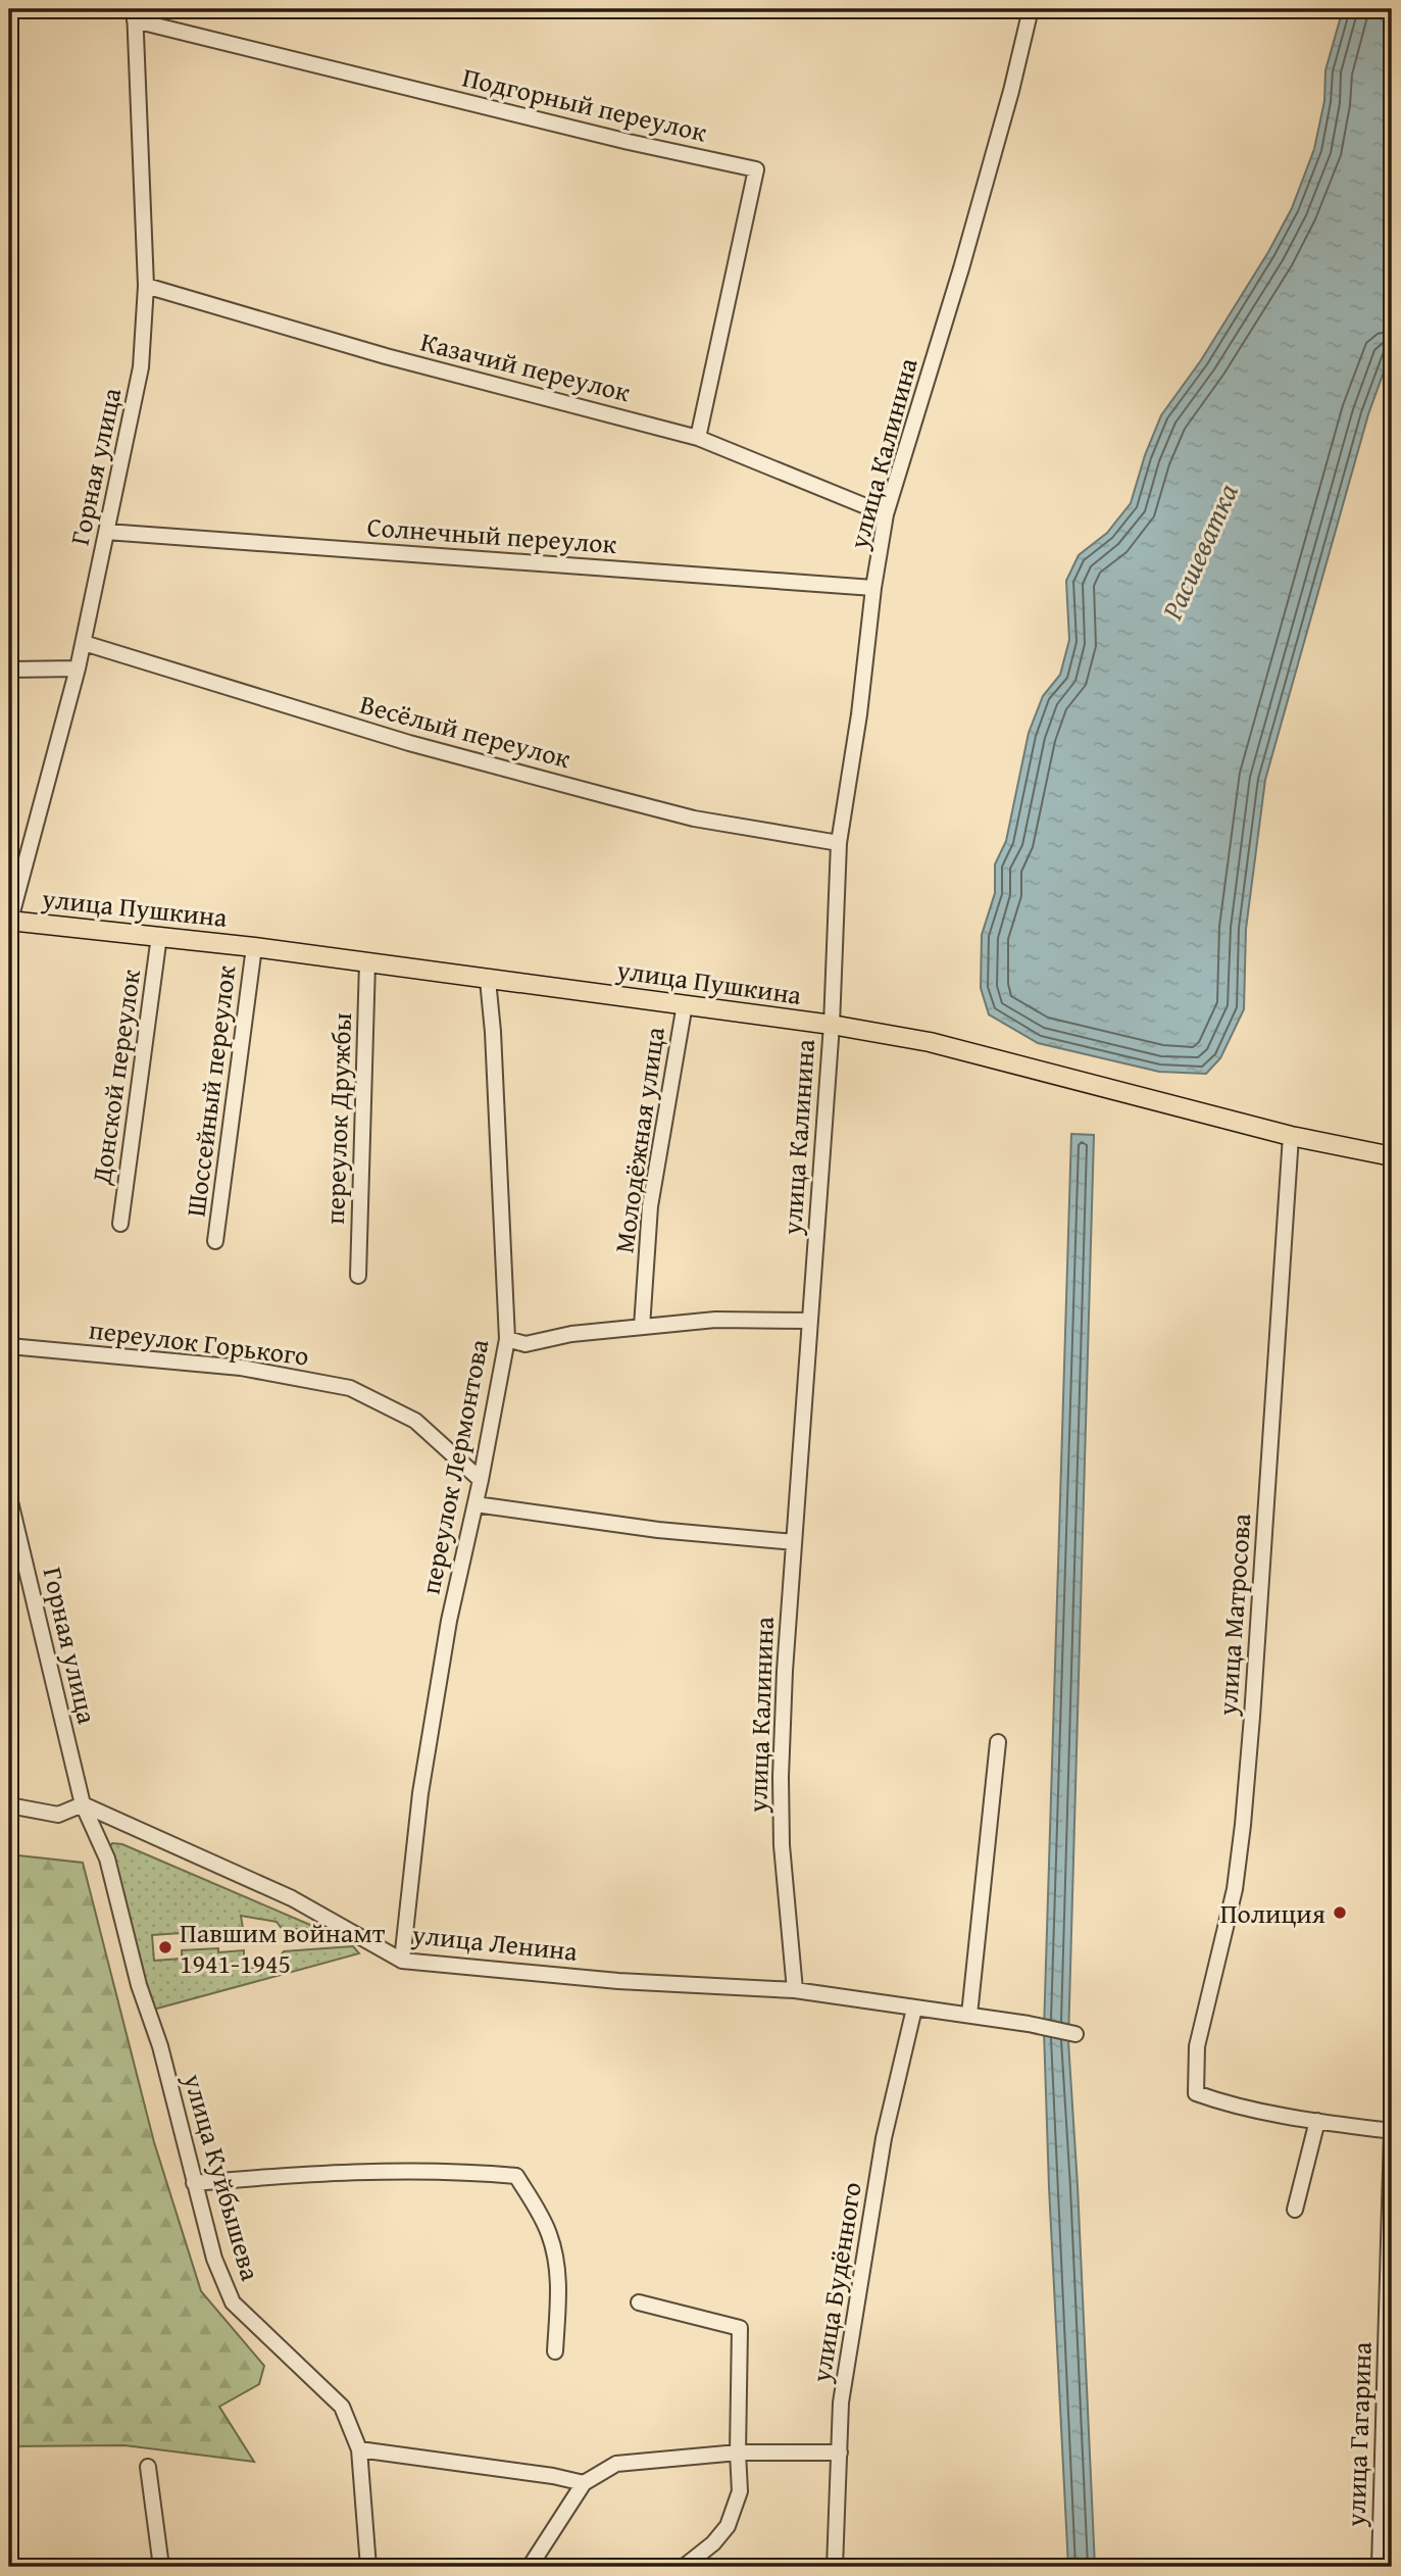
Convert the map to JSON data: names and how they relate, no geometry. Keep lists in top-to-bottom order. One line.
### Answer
{"streets":{"main road":["улица Пушкина"],"street":["Подгорный переулок","Казачий переулок","улица Калинина","Горная улица","Солнечный переулок","Весёлый переулок","Донской переулок","Шоссейный переулок","переулок Дружбы","Молодёжная улица","переулок Горького","переулок Лермонтова","улица Матросова","улица Ленина","улица Куйбышева","улица Будённого","улица Гагарина"]},"crossings":[["Подгорный переулок","Казачий переулок"],["Подгорный переулок","Горная улица"],["Казачий переулок","улица Калинина"],["Казачий переулок","Горная улица"],["улица Калинина","Солнечный переулок"],["улица Калинина","Весёлый переулок"],["улица Калинина","улица Пушкина"],["улица Калинина","улица Ленина"],["Горная улица","Солнечный переулок"],["Горная улица","Весёлый переулок"],["Горная улица","улица Пушкина"],["Горная улица","улица Ленина"],["Горная улица","улица Куйбышева"],["улица Пушкина","Донской переулок"],["улица Пушкина","Шоссейный переулок"],["улица Пушкина","переулок Дружбы"],["улица Пушкина","Молодёжная улица"],["улица Пушкина","переулок Лермонтова"],["улица Пушкина","улица Матросова"],["переулок Горького","переулок Лермонтова"],["переулок Лермонтова","улица Ленина"],["улица Ленина","улица Куйбышева"],["улица Ленина","улица Будённого"]],"water":["Расшеватка"],"places":["Полиция","Павшим войнамт 1941-1945"]}
